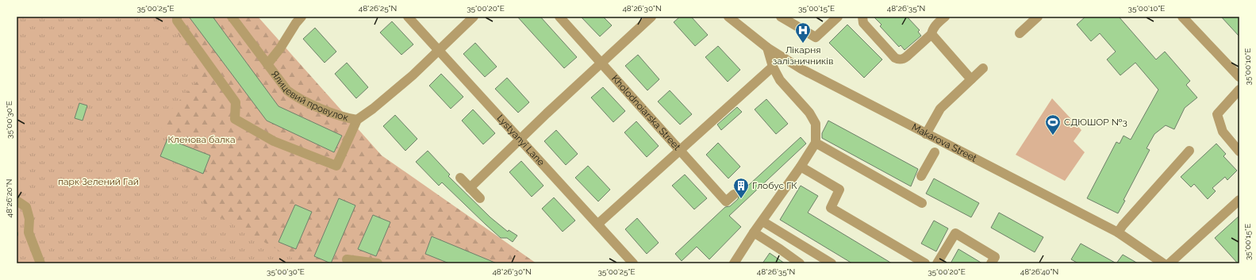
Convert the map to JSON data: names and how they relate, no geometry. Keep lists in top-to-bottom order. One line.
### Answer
{"streets":{"street":["Ялицевий провулок","Kholodnoiarska Street","Lystyanyi Lane","Makarova Street"]},"parks":["Кленова балка","парк Зелений Гай"],"places":{"hospital":["Лікарня залізничників"],"sports":["СДЮШОР №3"],"building":["Глобус ГК"]},"coordinates":["35°00'25\"E","48°26'25\"N","35°00'20\"E","48°26'30\"N","35°00'15\"E","48°26'35\"N","35°00'10\"E","35°00'30\"E","48°26'20\"N","48°26'40\"N"]}
